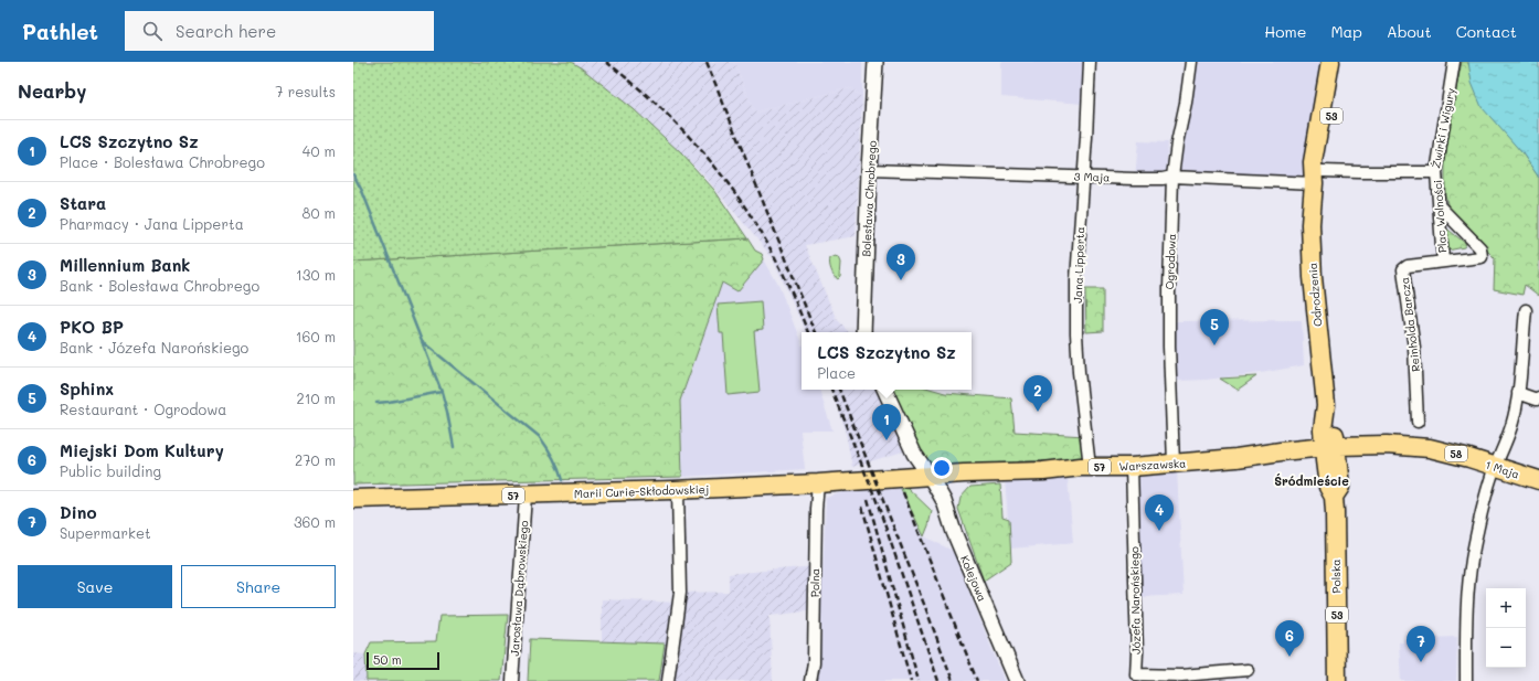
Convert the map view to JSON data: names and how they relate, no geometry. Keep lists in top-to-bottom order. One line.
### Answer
{"streets":{"main road":["53","Odrodzenia","58","Warszawska","57","1 Maja","Marii Curie-Skłodowskiej","Polska"],"street":["Żwirki i Wigury","3 Maja","Bolesława Chrobrego","Plac Wolności","Ogrodowa","Jana Lipperta","Reinholda Barcza","Kolejowa","Polna","Jarosława Dąbrowskiego","Józefa Narońskiego"]},"crossings":[["Żwirki i Wigury","3 Maja"],["Żwirki i Wigury","Plac Wolności"],["Żwirki i Wigury","Odrodzenia"],["3 Maja","Bolesława Chrobrego"],["3 Maja","Ogrodowa"],["3 Maja","Jana Lipperta"],["3 Maja","Odrodzenia"],["Plac Wolności","Reinholda Barcza"],["Ogrodowa","Warszawska"],["Jana Lipperta","Warszawska"],["Odrodzenia","Warszawska"],["Odrodzenia","1 Maja"],["Odrodzenia","Polska"],["Warszawska","1 Maja"],["Warszawska","Marii Curie-Skłodowskiej"],["Warszawska","Polska"],["Warszawska","Kolejowa"],["Warszawska","Józefa Narońskiego"],["1 Maja","Polska"],["Marii Curie-Skłodowskiej","Kolejowa"],["Marii Curie-Skłodowskiej","Polna"],["Marii Curie-Skłodowskiej","Jarosława Dąbrowskiego"]],"districts":["Śródmieście"],"scale_bar":"50 m","page":{"header":"Pathlet","search":"Search here","nav":["Home","Map","About","Contact"],"heading":["Nearby","7 results"],"list":[{"mark":"1","name":"LCS Szczytno Sz","note":"Place · Bolesława Chrobrego","value":"40 m"},{"mark":"2","name":"Stara","note":"Pharmacy · Jana Lipperta","value":"80 m"},{"mark":"3","name":"Millennium Bank","note":"Bank · Bolesława Chrobrego","value":"130 m"},{"mark":"4","name":"PKO BP","note":"Bank · Józefa Narońskiego","value":"160 m"},{"mark":"5","name":"Sphinx","note":"Restaurant · Ogrodowa","value":"210 m"},{"mark":"6","name":"Miejski Dom Kultury","note":"Public building","value":"270 m"},{"mark":"7","name":"Dino","note":"Supermarket","value":"360 m"}],"pins":["3","5","2","1","4","6","7"],"popup":["LCS Szczytno Sz","Place"],"buttons":["Save","Share"],"map_buttons":["+","−"],"scale":"50 m"}}
